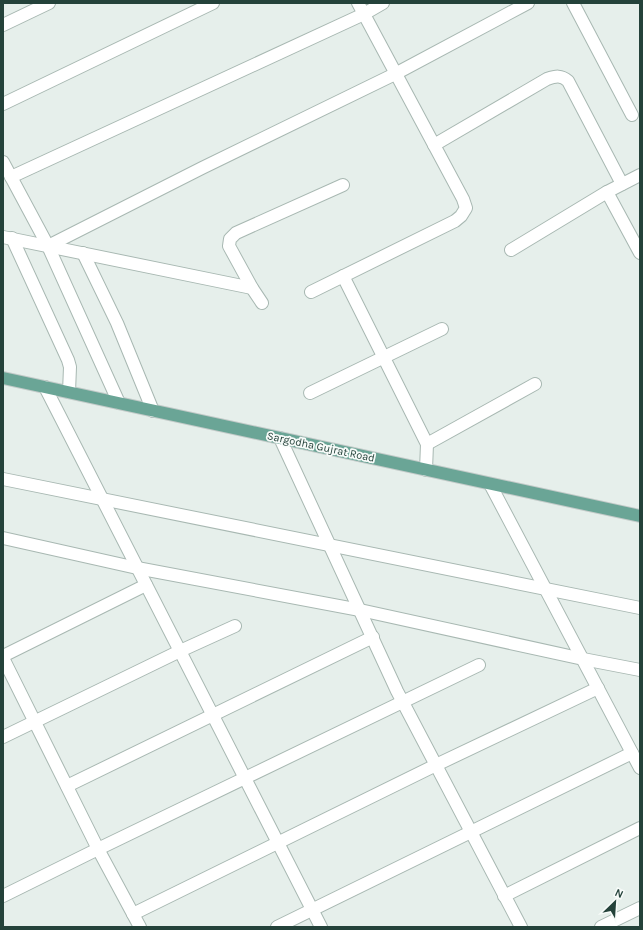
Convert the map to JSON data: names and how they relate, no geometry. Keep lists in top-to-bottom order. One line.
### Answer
{"streets":{"main road":["Sargodha Gujrat Road"]},"north":"top right"}
